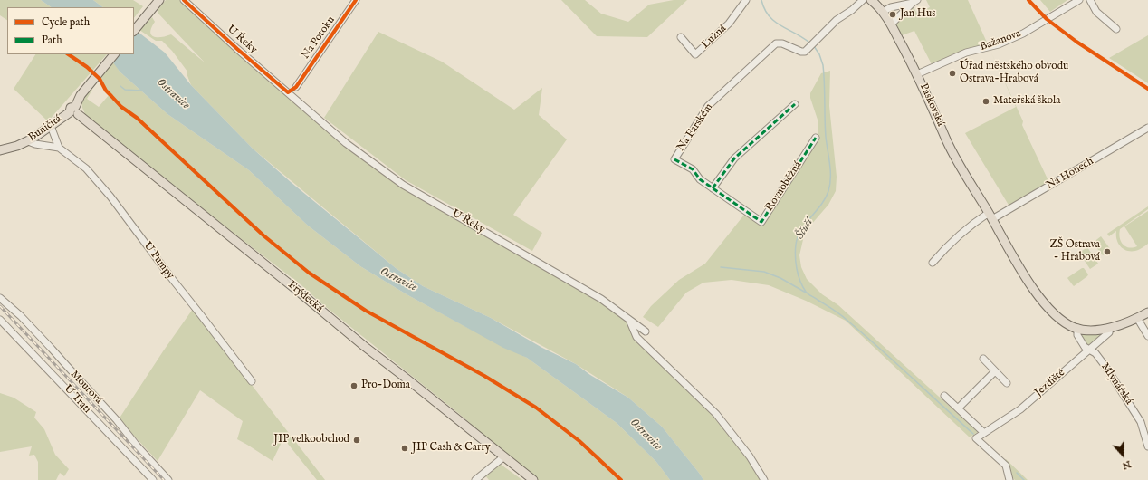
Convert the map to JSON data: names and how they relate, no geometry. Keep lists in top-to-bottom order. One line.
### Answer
{"streets":{"main road":["Paskovská","Buničitá","Frýdecká"],"street":["Lužná","Na Potoku","U Řeky","Bažanova","Na Farském","Na Honech","Rovnoběžná","U Pumpy","Jezdiště","Mlynářská","Mourová","U Trati"]},"crossings":[["Bažanova","Paskovská"],["Paskovská","Na Honech"],["Paskovská","Jezdiště"],["Paskovská","Mlynářská"],["Na Farském","Rovnoběžná"],["Buničitá","U Pumpy"],["Buničitá","Frýdecká"],["Jezdiště","Mlynářská"]],"water":["Ostravice","Ščučí"],"places":["Jan Hus","Úřad městského obvodu Ostrava-Hrabová","Mateřská škola","ZŠ Ostrava - Hrabová","Pro-Doma","JIP velkoobchod","JIP Cash & Carry"],"legend":["Cycle path","Path"],"north":"bottom"}
